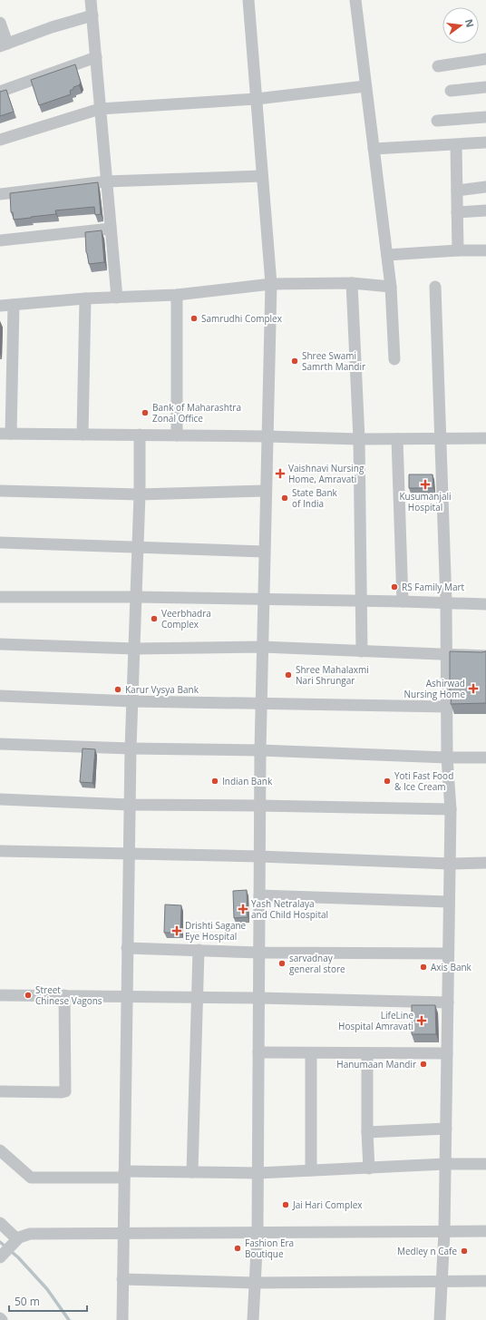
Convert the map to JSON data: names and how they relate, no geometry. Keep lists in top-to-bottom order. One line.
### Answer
{"places":{"other":["Samrudhi Complex","Shree Swami Samrth Mandir","Bank of Maharashtra Zonal Office","State Bank of India","RS Family Mart","Veerbhadra Complex","Shree Mahalaxmi Nari Shrungar","Karur Vysya Bank","Indian Bank","Yoti Fast Food & Ice Cream","sarvadnay general store","Axis Bank","Street Chinese Vagons","Hanumaan Mandir","Jai Hari Complex","Fashion Era Boutique","Medley n Cafe"],"health":["Vaishnavi Nursing Home, Amravati","Kusumanjali Hospital","Ashirwad Nursing Home","Yash Netralaya and Child Hospital","Drishti Sagane Eye Hospital","LifeLine Hospital Amravati"]},"scale_bar":"50 m","north":"right"}
